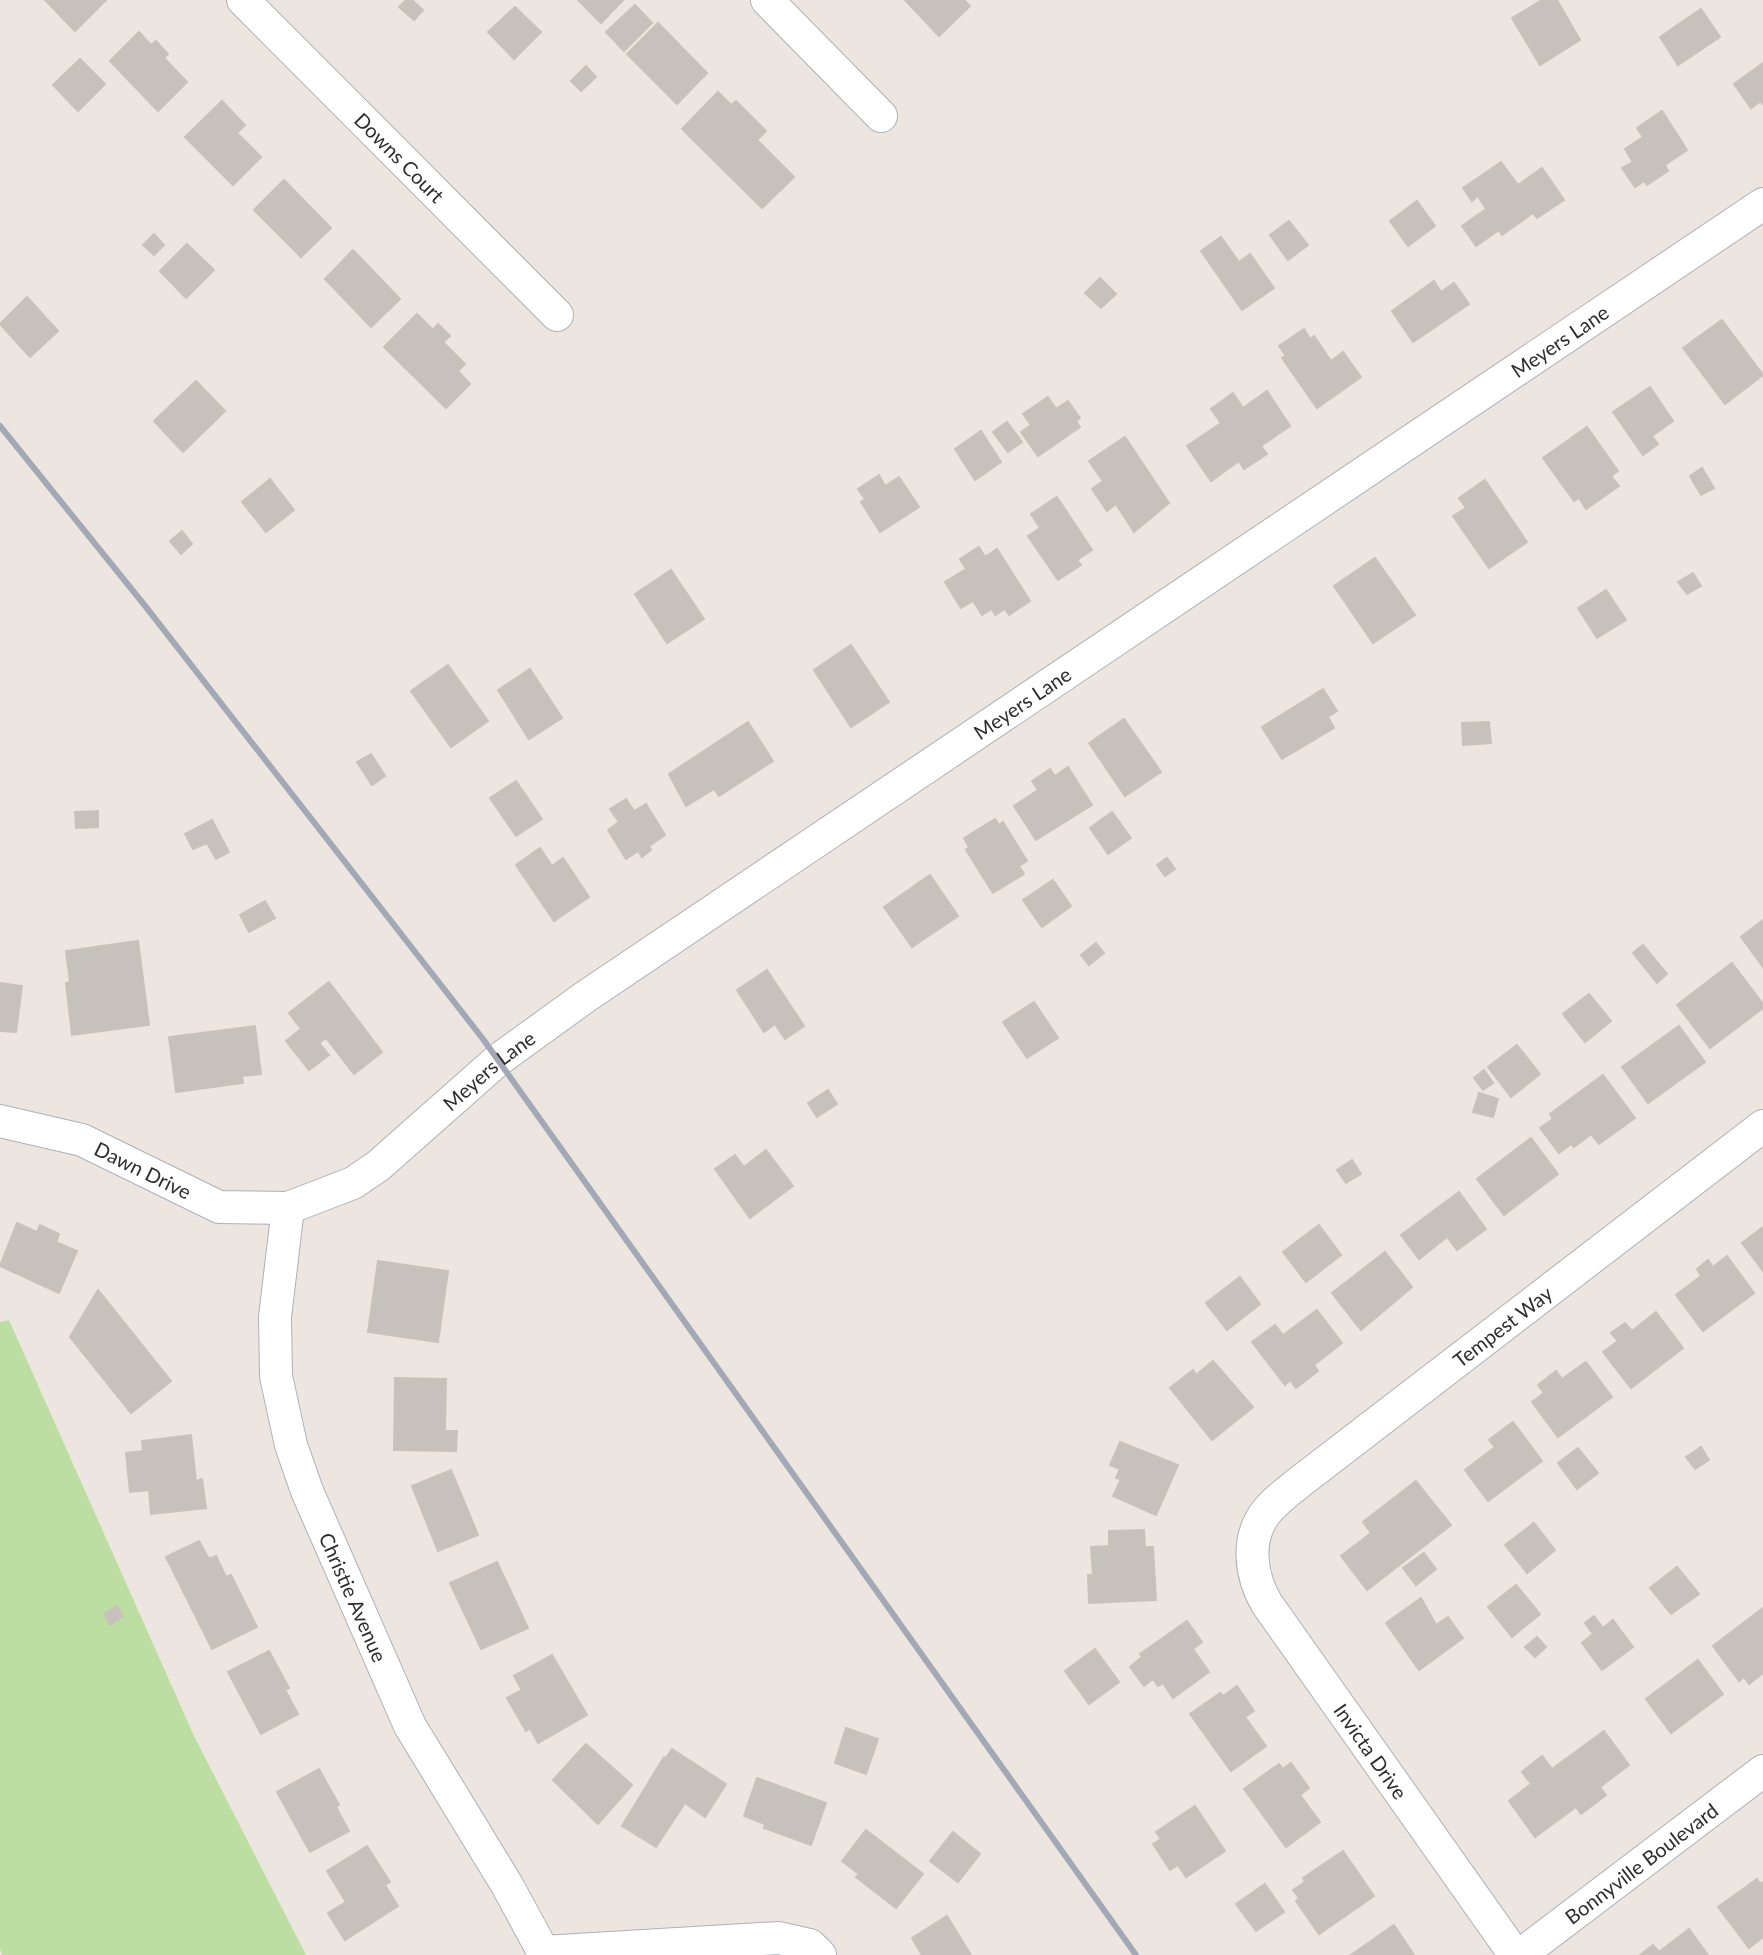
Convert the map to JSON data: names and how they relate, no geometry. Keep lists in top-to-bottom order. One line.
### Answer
{"streets":{"street":["Downs Court","Meyers Lane","Dawn Drive","Tempest Way","Christie Avenue","Invicta Drive","Bonnyville Boulevard"]},"crossings":[["Meyers Lane","Dawn Drive"],["Meyers Lane","Christie Avenue"],["Dawn Drive","Christie Avenue"],["Tempest Way","Invicta Drive"],["Invicta Drive","Bonnyville Boulevard"]]}
